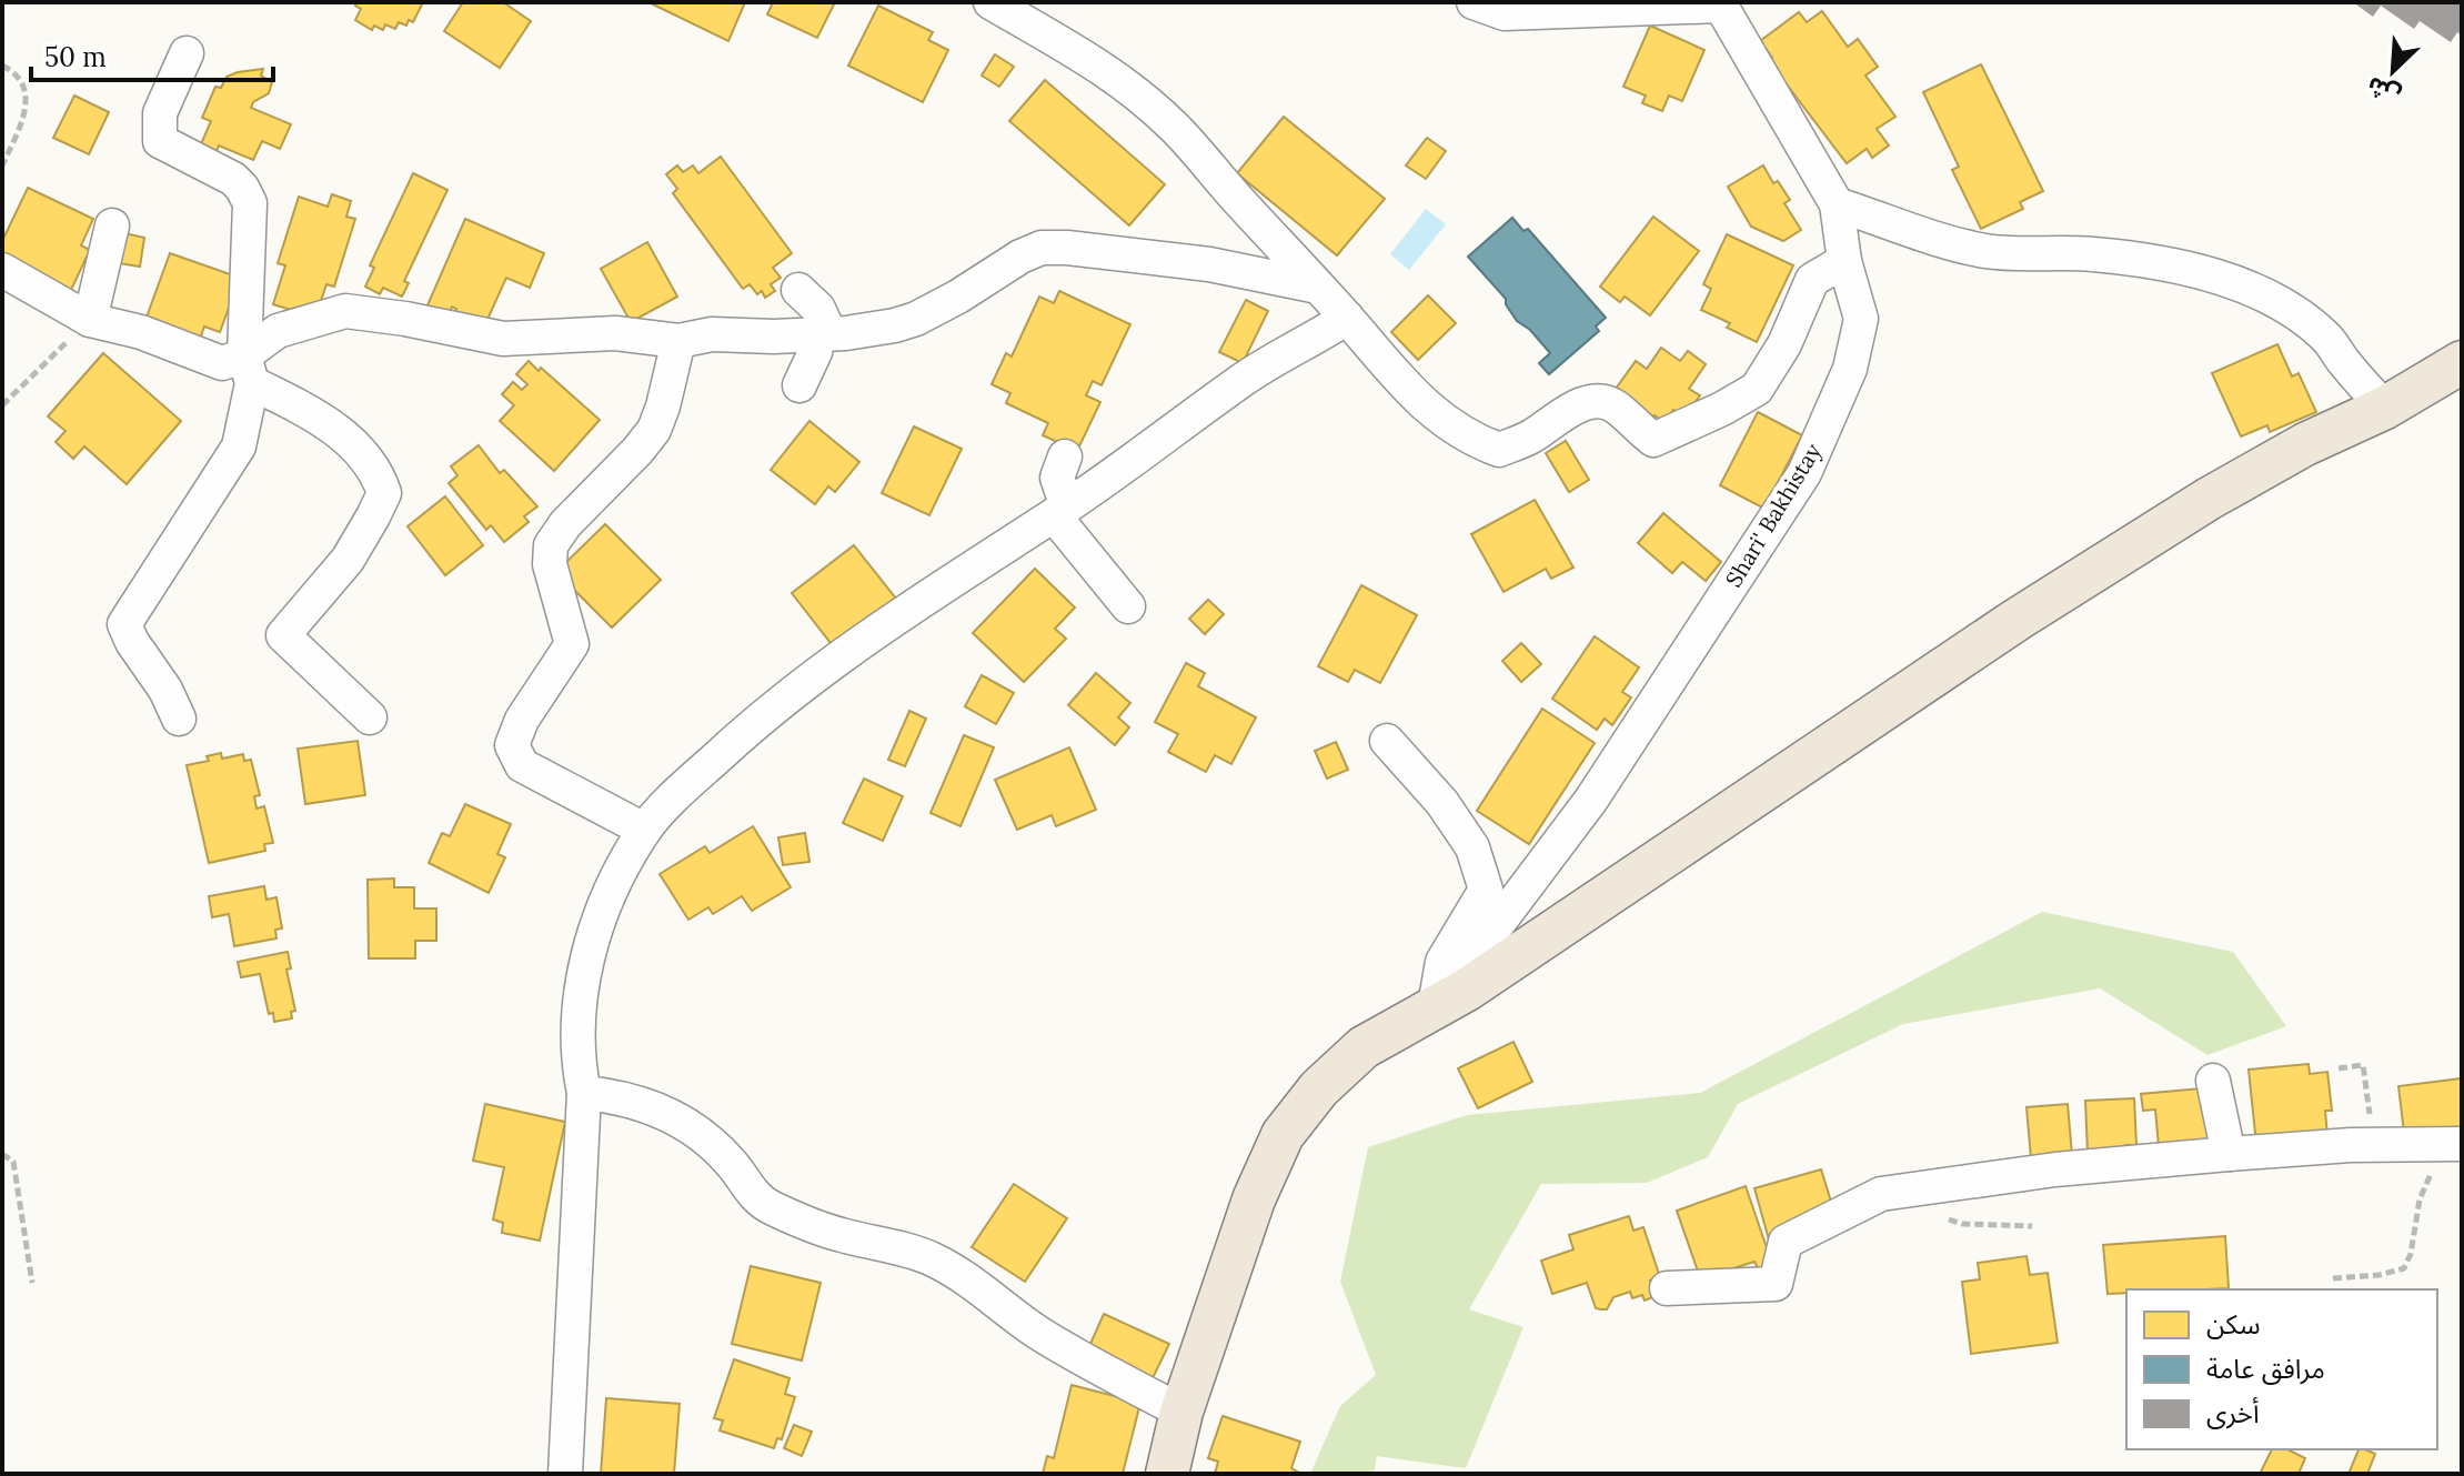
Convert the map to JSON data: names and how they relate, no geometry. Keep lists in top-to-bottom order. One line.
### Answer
{"streets":{"street":["Shari' Bakhistay"]},"legend":["سكن","مرافق عامة","أخرى"],"scale_bar":"50 m","north":"bottom left"}
